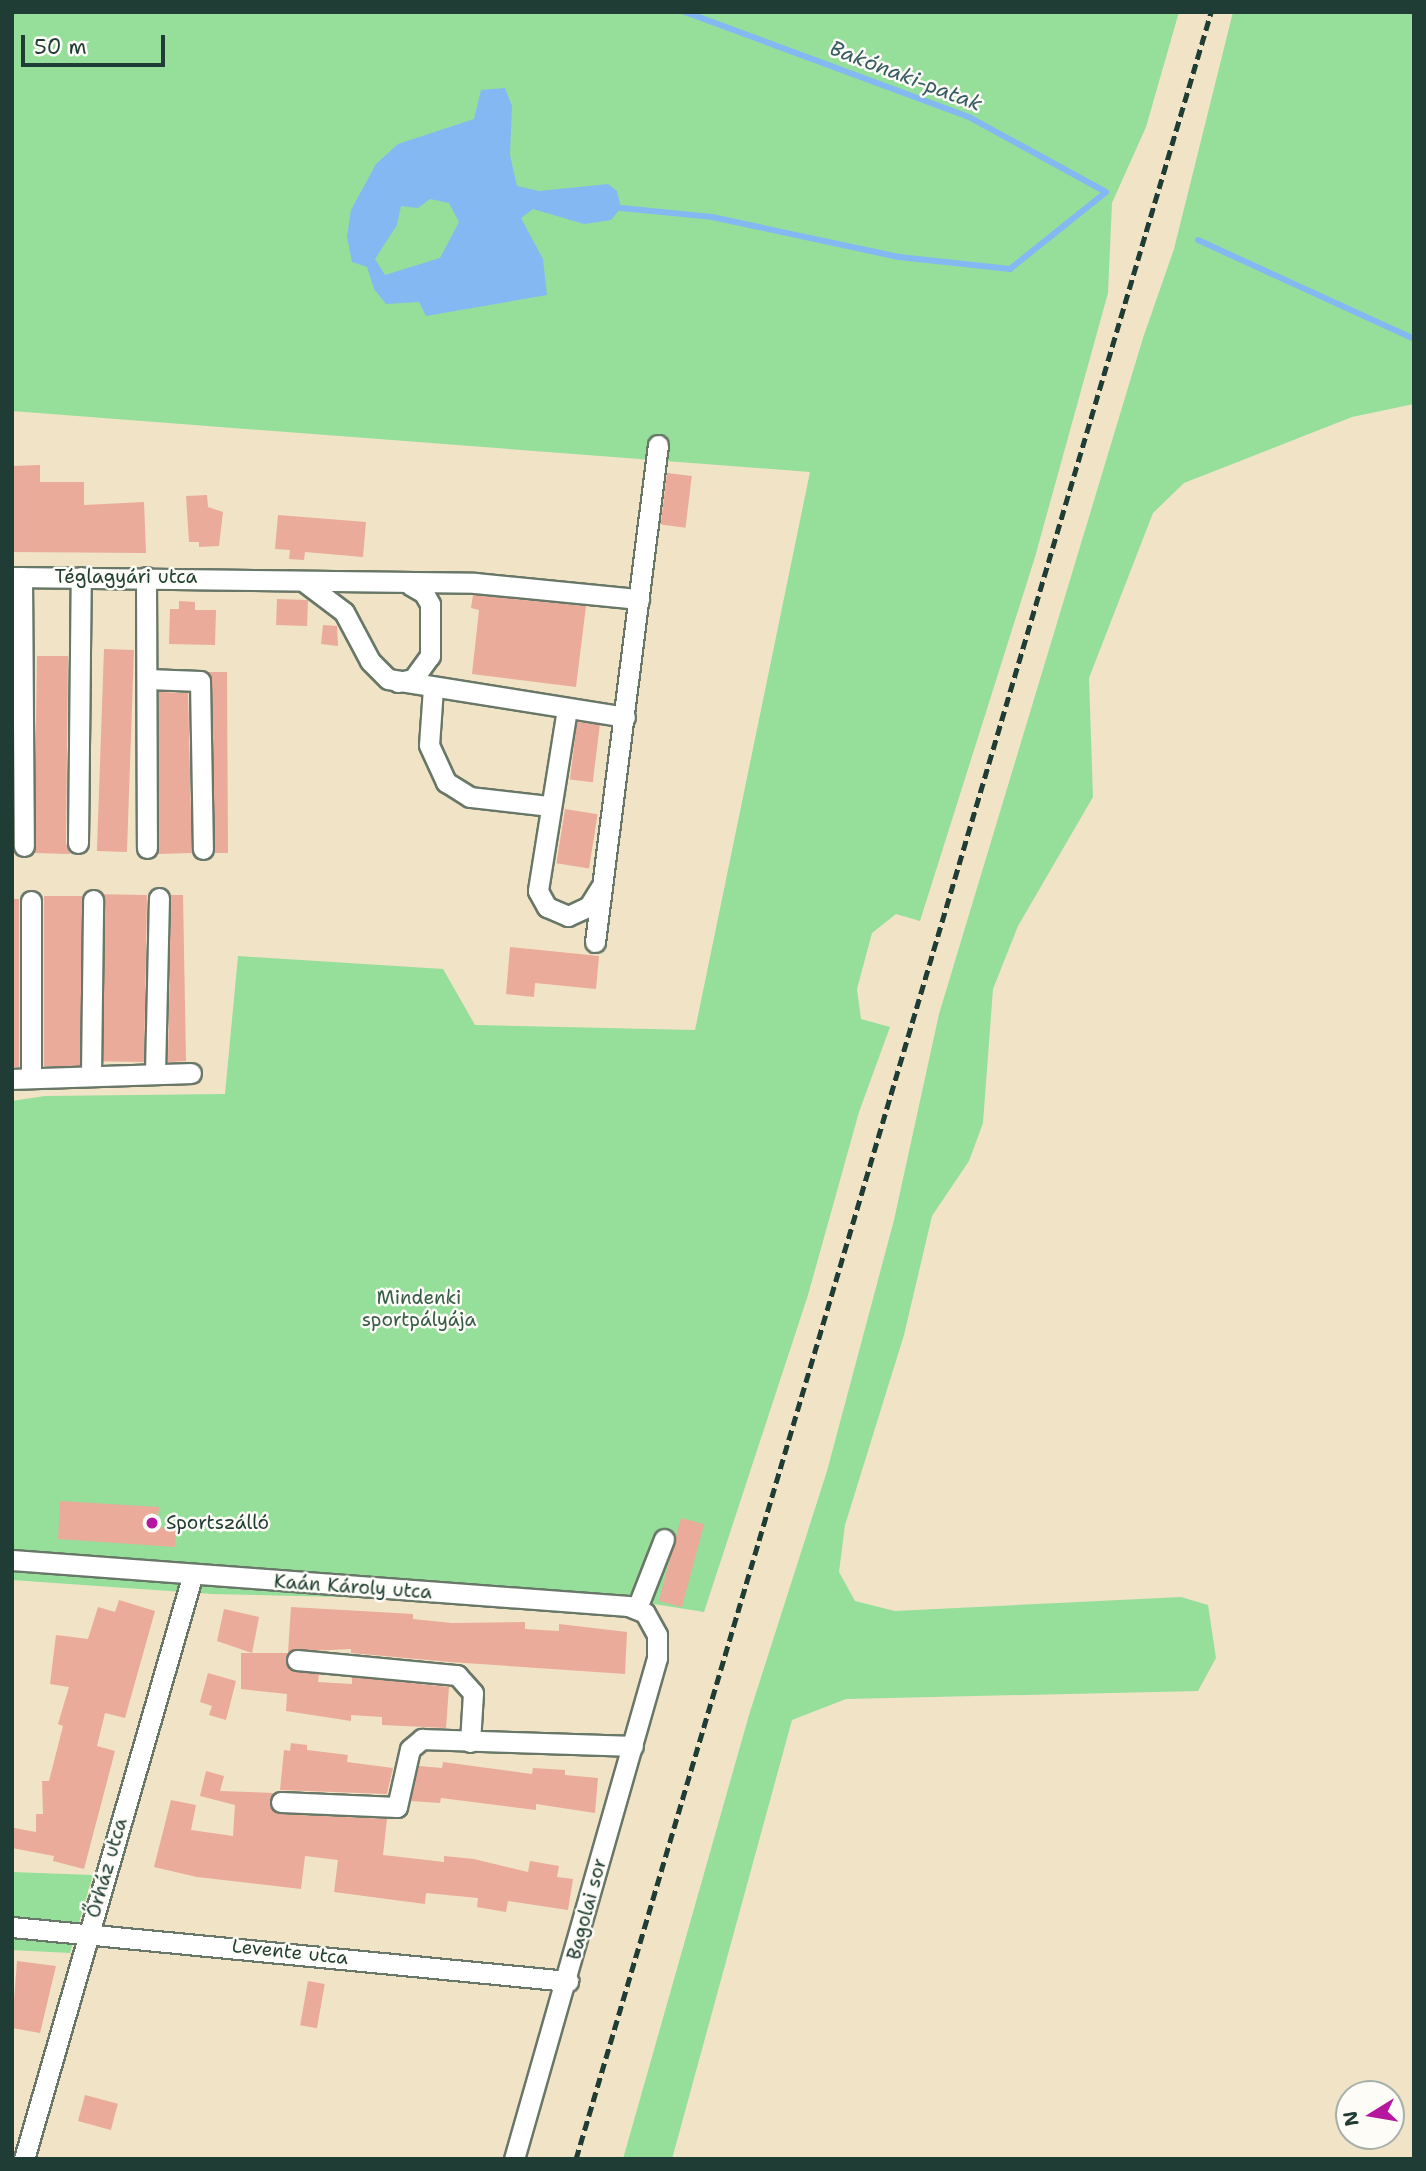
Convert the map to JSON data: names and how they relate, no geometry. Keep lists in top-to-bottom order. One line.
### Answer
{"streets":{"street":["Téglagyári utca","Kaán Károly utca","Őrház utca","Bagolai sor","Levente utca"]},"crossings":[["Kaán Károly utca","Őrház utca"],["Kaán Károly utca","Bagolai sor"],["Őrház utca","Levente utca"],["Bagolai sor","Levente utca"]],"water":["Bakónaki-patak"],"parks":["Mindenki sportpályája"],"places":["Sportszálló"],"scale_bar":"50 m","north":"left"}
